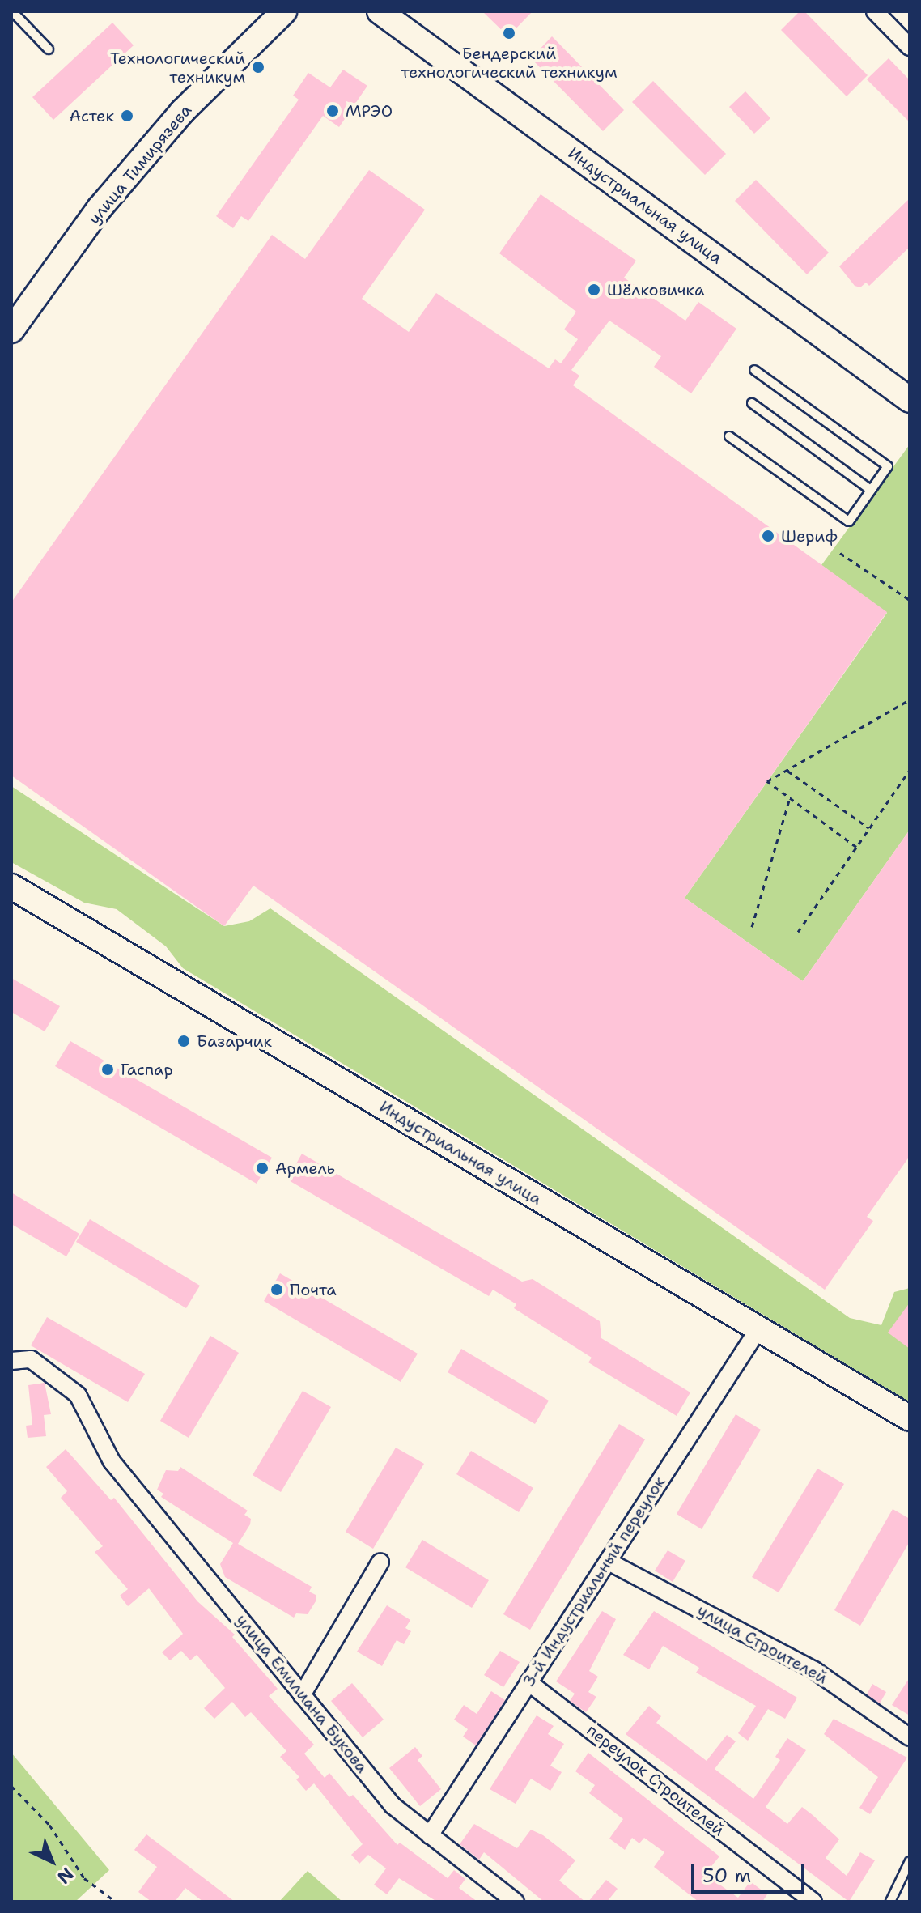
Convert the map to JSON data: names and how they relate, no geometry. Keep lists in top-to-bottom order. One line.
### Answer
{"streets":{"street":["улица Тимирязева","Индустриальная улица","3-й Индустриальный переулок","улица Строителей","улица Емилиана Букова","переулок Строителей"]},"crossings":[["Индустриальная улица","3-й Индустриальный переулок"],["3-й Индустриальный переулок","улица Строителей"],["3-й Индустриальный переулок","улица Емилиана Букова"],["3-й Индустриальный переулок","переулок Строителей"]],"places":["Бендерский технологический техникум","Технологический техникум","МРЭО","Астек","Шёлковичка","Шериф","Базарчик","Гаспар","Армель","Почта"],"scale_bar":"50 m","north":"bottom right"}
